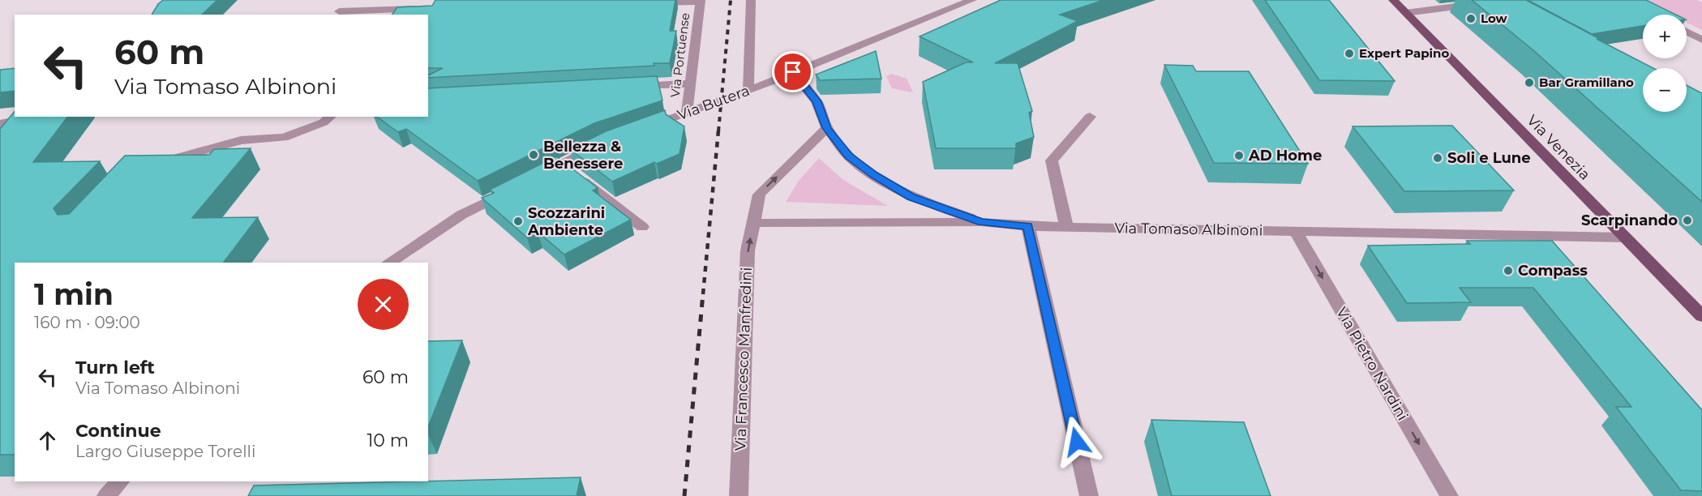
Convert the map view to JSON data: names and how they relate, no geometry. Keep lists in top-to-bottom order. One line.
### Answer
{"streets":{"main road":["Via Venezia"],"street":["Via Portuense","Via Butera","Via Tomaso Albinoni","Via Francesco Manfredini","Via Pietro Nardini"]},"crossings":[["Via Portuense","Via Butera"],["Via Venezia","Via Tomaso Albinoni"],["Via Tomaso Albinoni","Via Francesco Manfredini"],["Via Tomaso Albinoni","Via Pietro Nardini"]],"one_way":["Via Francesco Manfredini","Via Pietro Nardini"],"places":["Low","Expert Papino","Bar Gramillano","Bellezza & Benessere","AD Home","Soli e Lune","Scarpinando","Scozzarini Ambiente","Compass"],"page":{"map_buttons":["+","−"],"turn":["60 m","Via Tomaso Albinoni"],"heading":["1 min","160 m · 09:00"],"list":[{"name":"Turn left","note":"Via Tomaso Albinoni","value":"60 m"},{"name":"Continue","note":"Largo Giuseppe Torelli","value":"10 m"}]}}
